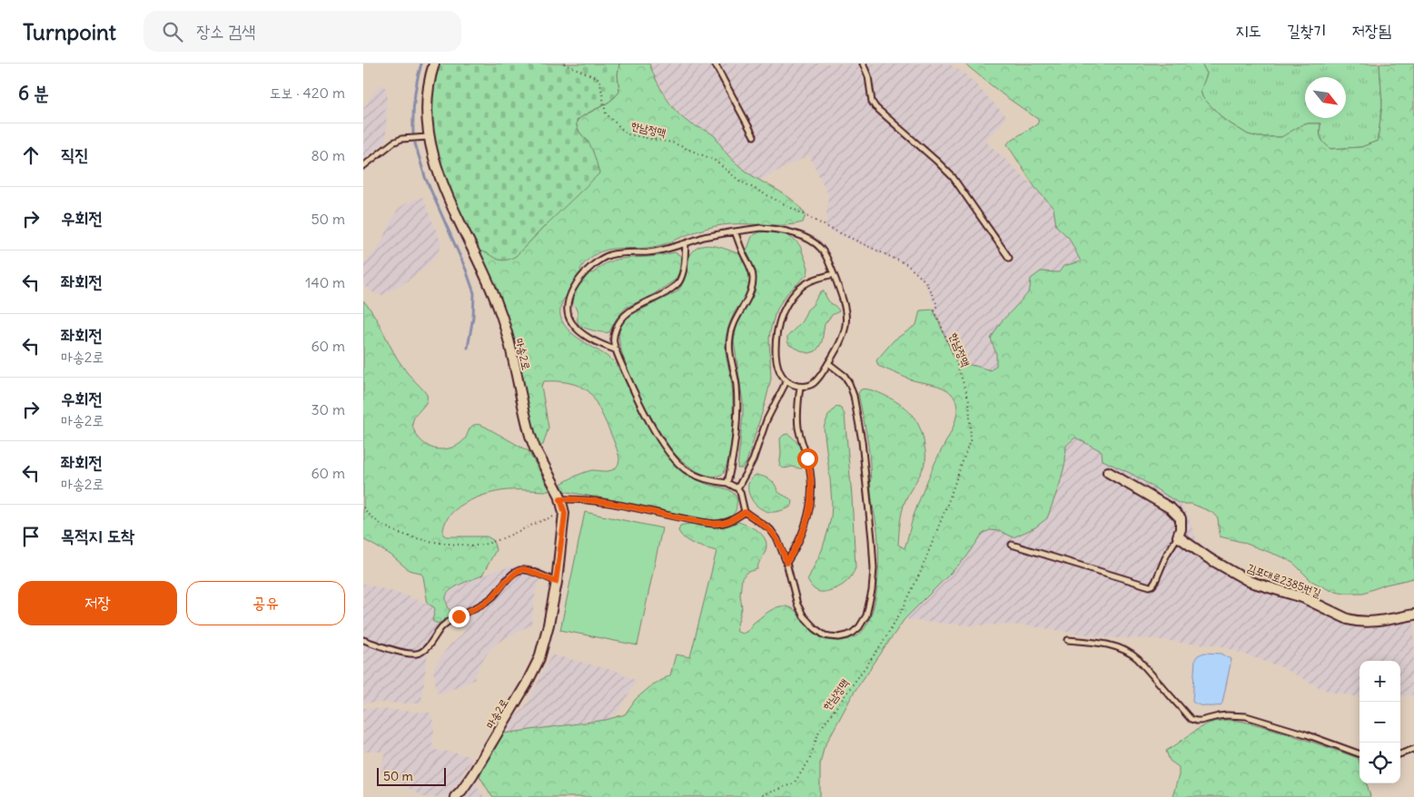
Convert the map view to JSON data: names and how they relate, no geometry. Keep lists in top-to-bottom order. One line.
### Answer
{"streets":{"street":["마송2로","김포대로2385번길"],"path":["한남정맥"]},"scale_bar":"50 m","north":"bottom right","page":{"header":"Turnpoint","search":"장소 검색","nav":["지도","길찾기","저장됨"],"heading":["6 분","도보 · 420 m"],"list":[["직진","80 m"],["우회전","50 m"],["좌회전","140 m"],["좌회전","마송2로","60 m"],["우회전","마송2로","30 m"],["좌회전","마송2로","60 m"],"목적지 도착"],"buttons":["저장","공유"],"map_buttons":["+","−"],"scale":"50 m"}}
